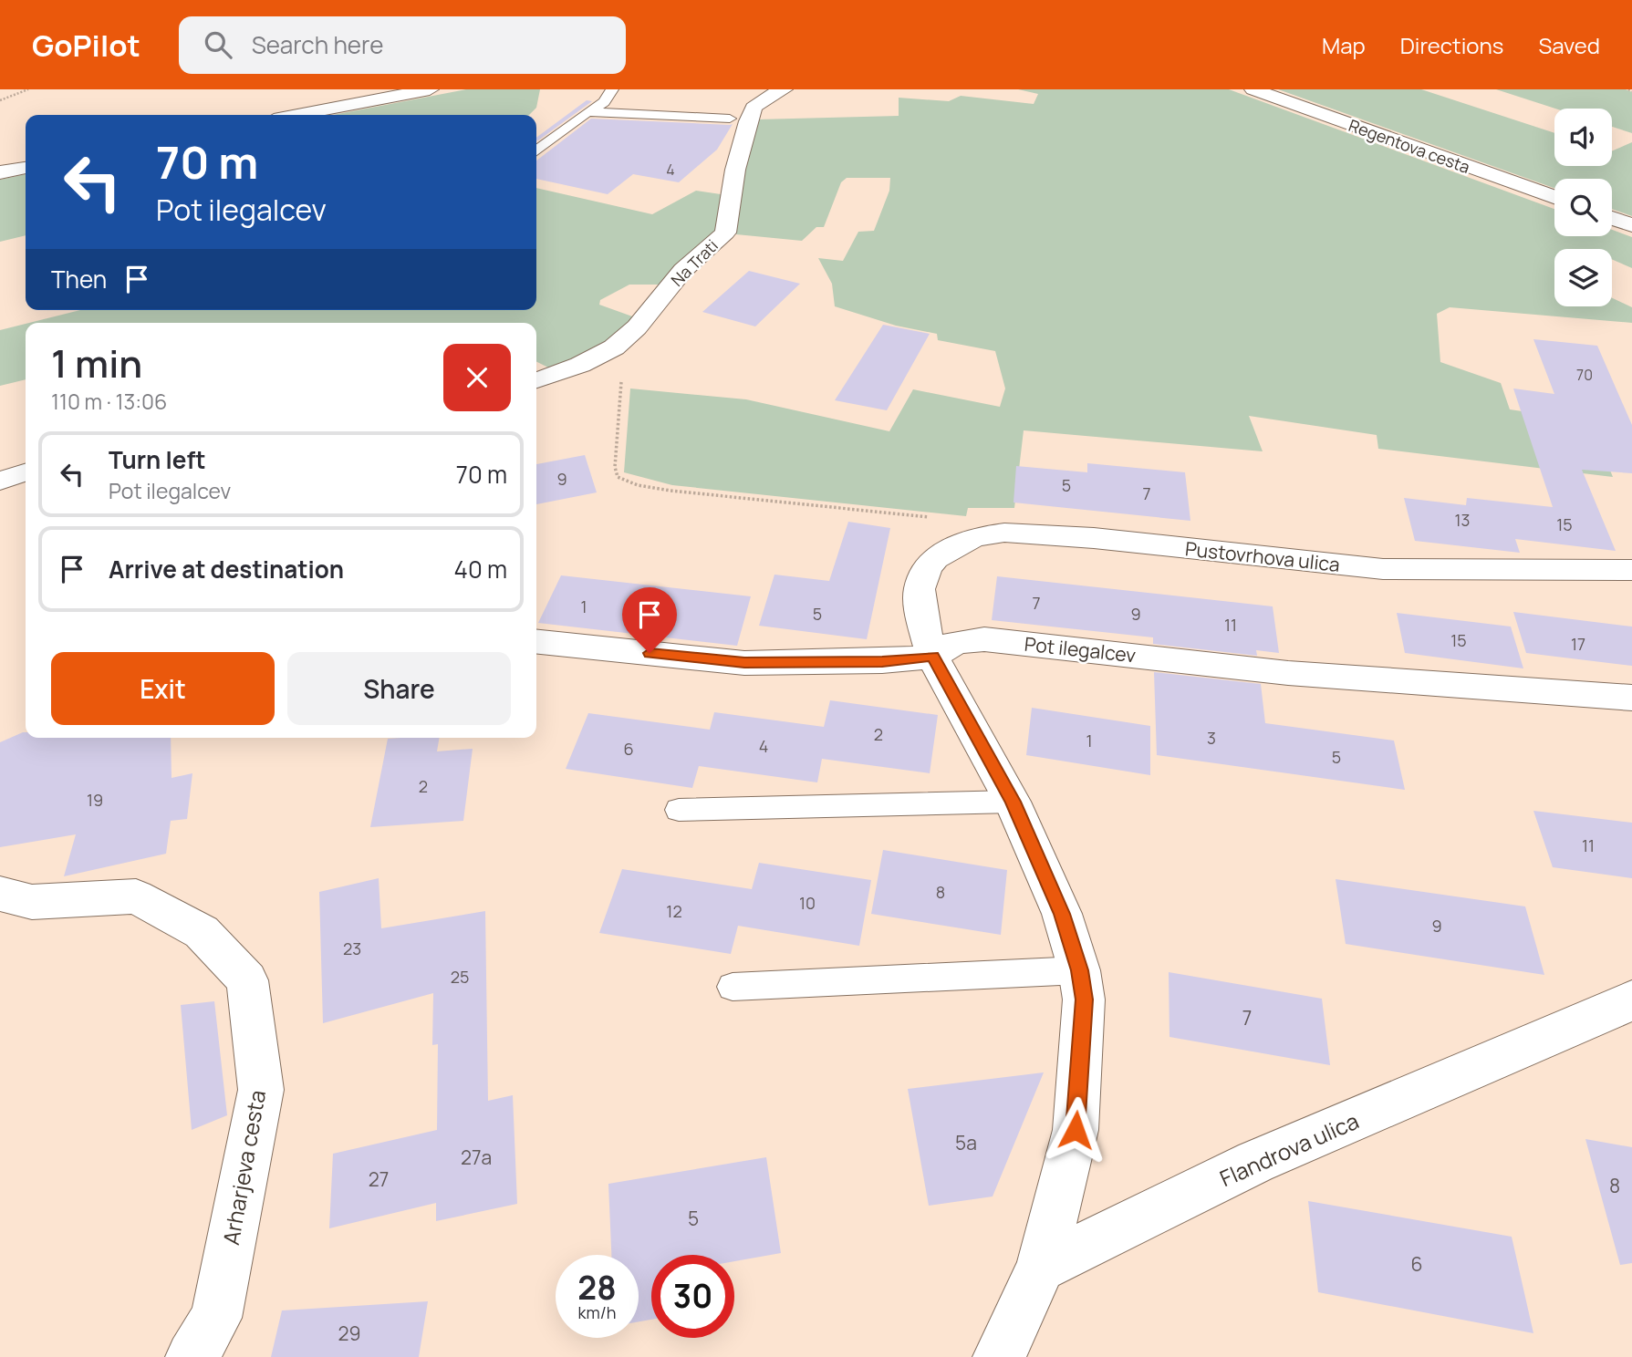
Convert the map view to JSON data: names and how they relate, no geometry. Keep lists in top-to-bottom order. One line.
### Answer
{"streets":{"street":["Regentova cesta","Na Trati","Pustovrhova ulica","Pot ilegalcev","Flandrova ulica","Arharjeva cesta"]},"house_numbers":["4","70","9","5","7","13","15","7","1","5","9","11","15","17","2","3","1","4","6","5","2","19","11","8","10","12","9","23","25","7","5a","27a","27","8","5","6","29"],"page":{"header":"GoPilot","search":"Search here","nav":["Map","Directions","Saved"],"turn":["70 m","Pot ilegalcev"],"then":"Then","heading":["1 min","110 m · 13:06"],"list":[{"name":"Turn left","note":"Pot ilegalcev","value":"70 m"},{"name":"Arrive at destination","value":"40 m"}],"buttons":["Exit","Share"],"speed":"28 km/h","limit":"30"}}
